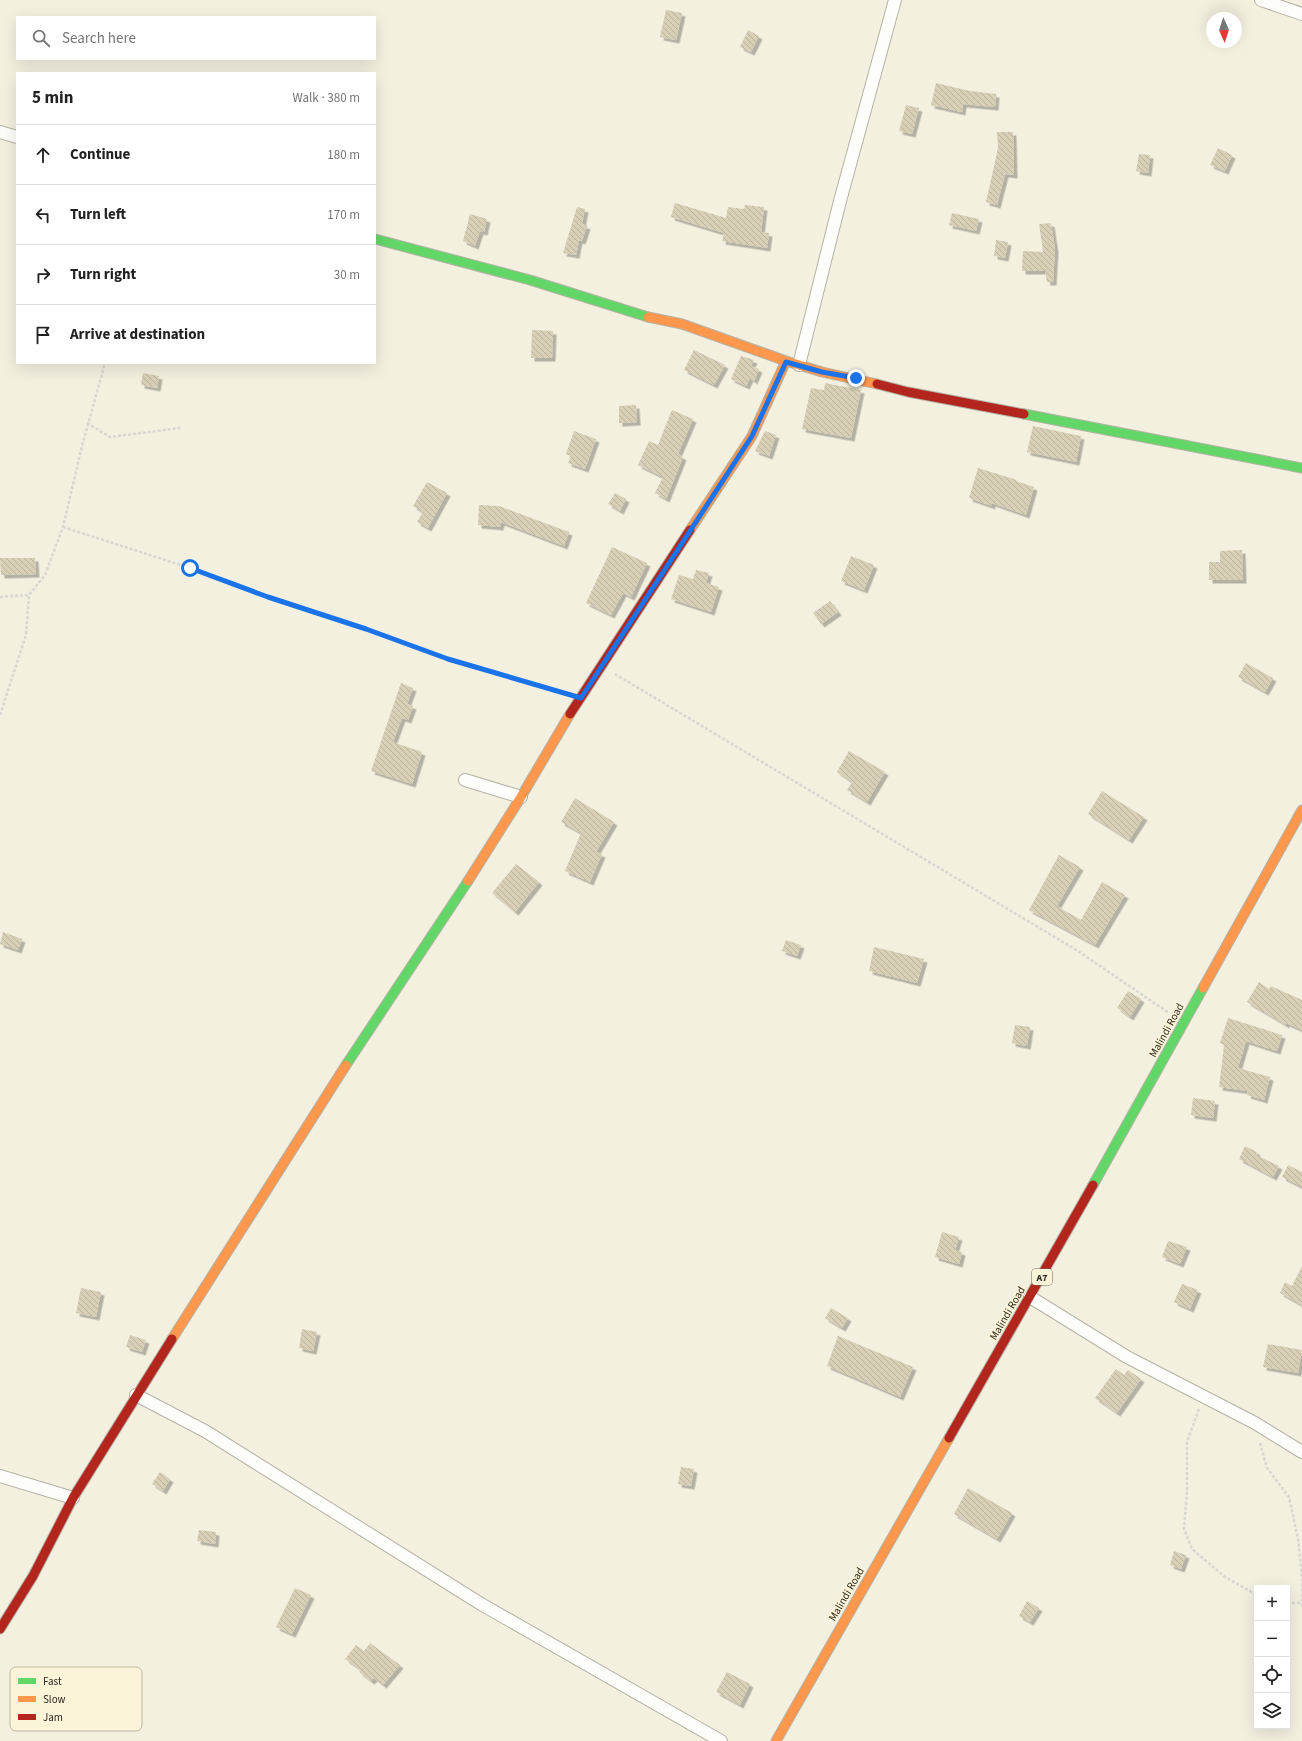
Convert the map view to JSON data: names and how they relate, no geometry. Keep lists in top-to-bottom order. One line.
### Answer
{"streets":{"main road":["Malindi Road","A7"]},"legend":["Fast","Slow","Jam"],"north":"bottom","page":{"search":"Search here","heading":["5 min","Walk · 380 m"],"list":[["Continue","180 m"],["Turn left","170 m"],["Turn right","30 m"],"Arrive at destination"],"map_buttons":["+","−"]}}
